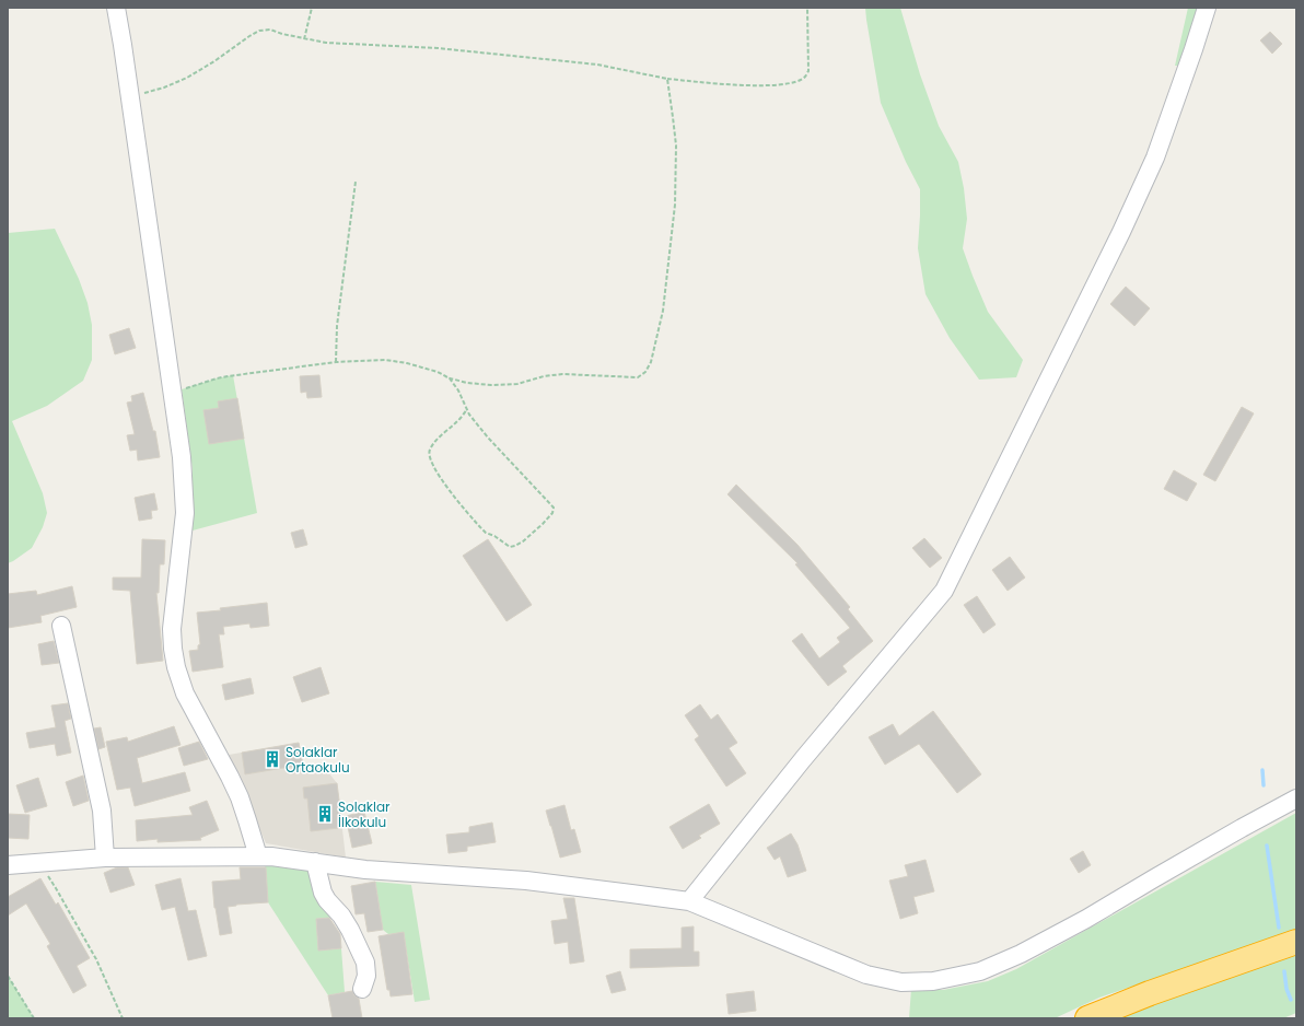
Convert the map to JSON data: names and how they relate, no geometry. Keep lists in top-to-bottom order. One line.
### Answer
{"places":{"building":["Solaklar Ortaokulu","Solaklar İlkokulu"]}}
